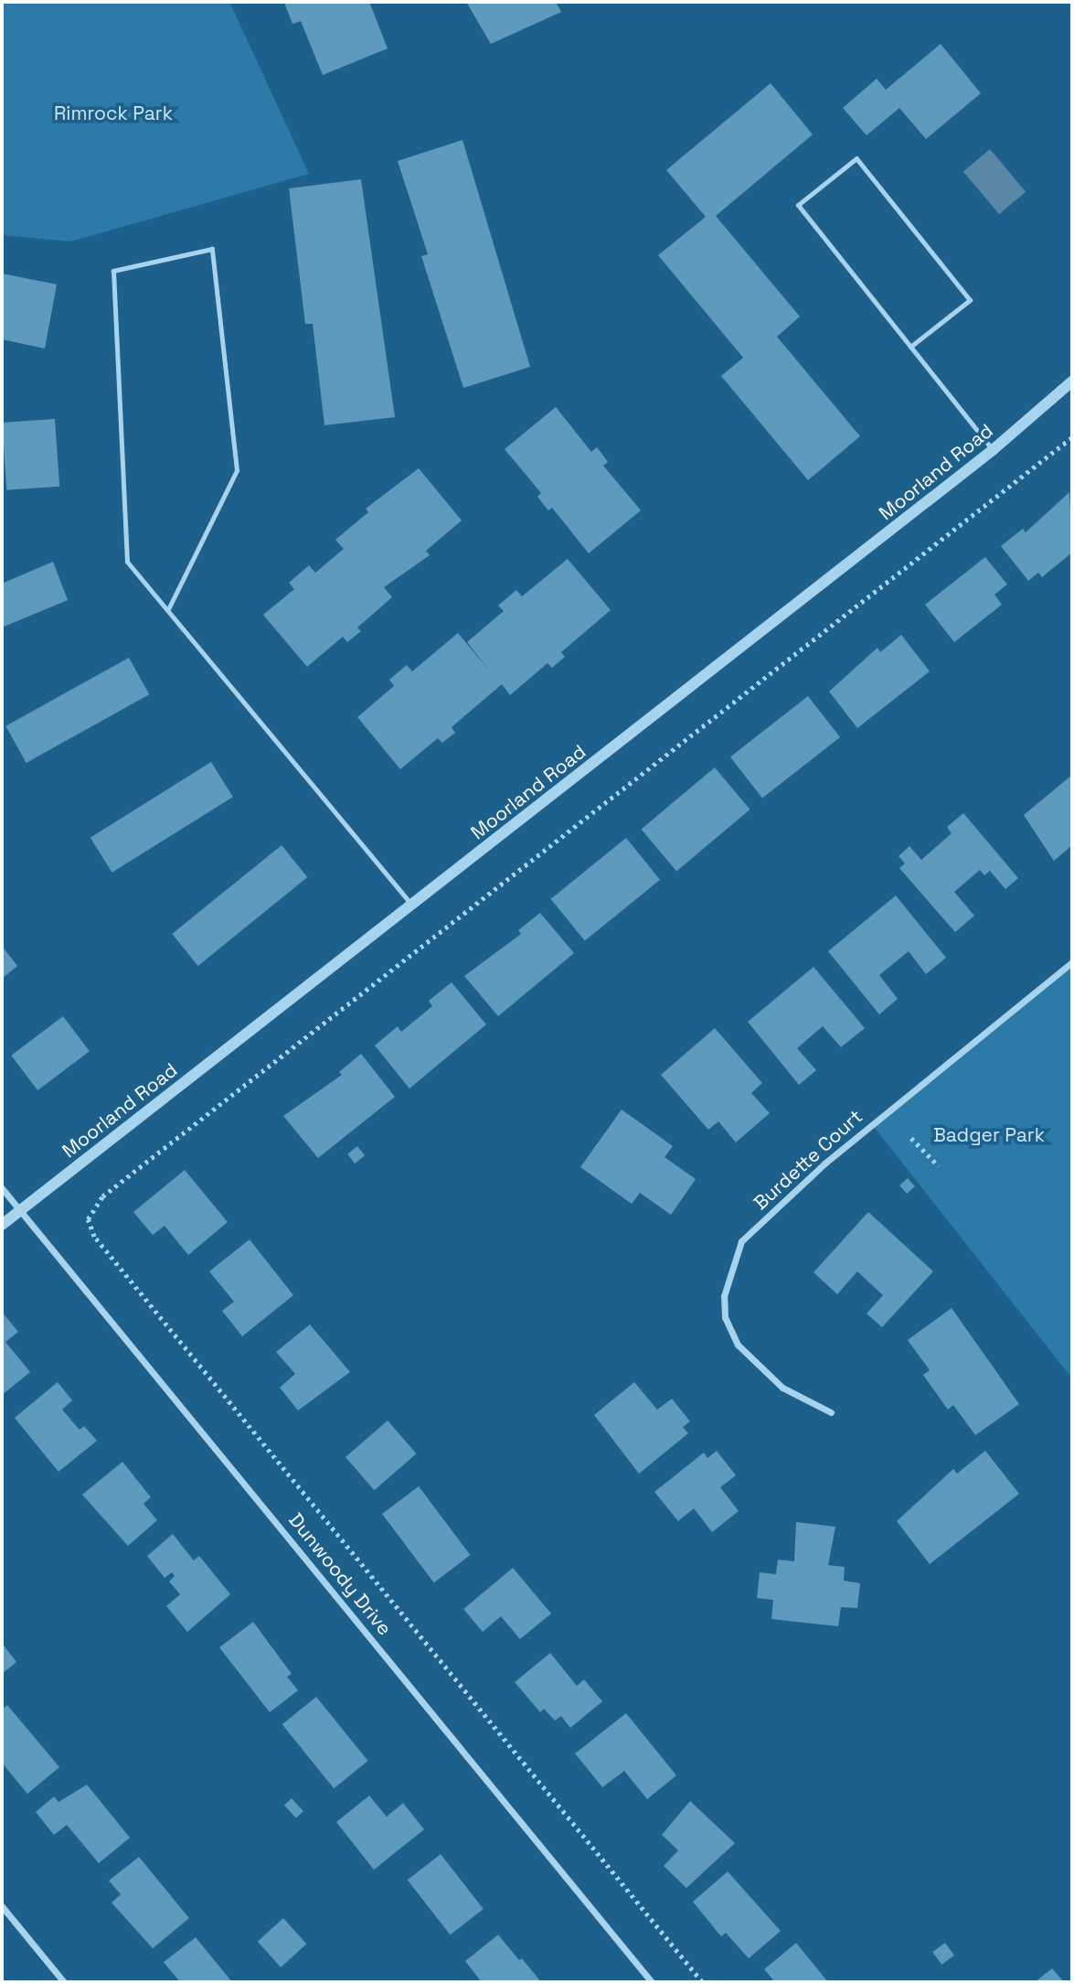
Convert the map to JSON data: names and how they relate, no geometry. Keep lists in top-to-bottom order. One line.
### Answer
{"streets":{"street":["Moorland Road","Burdette Court","Dunwoody Drive"]},"crossings":[["Moorland Road","Dunwoody Drive"]],"parks":["Rimrock Park","Badger Park"]}
